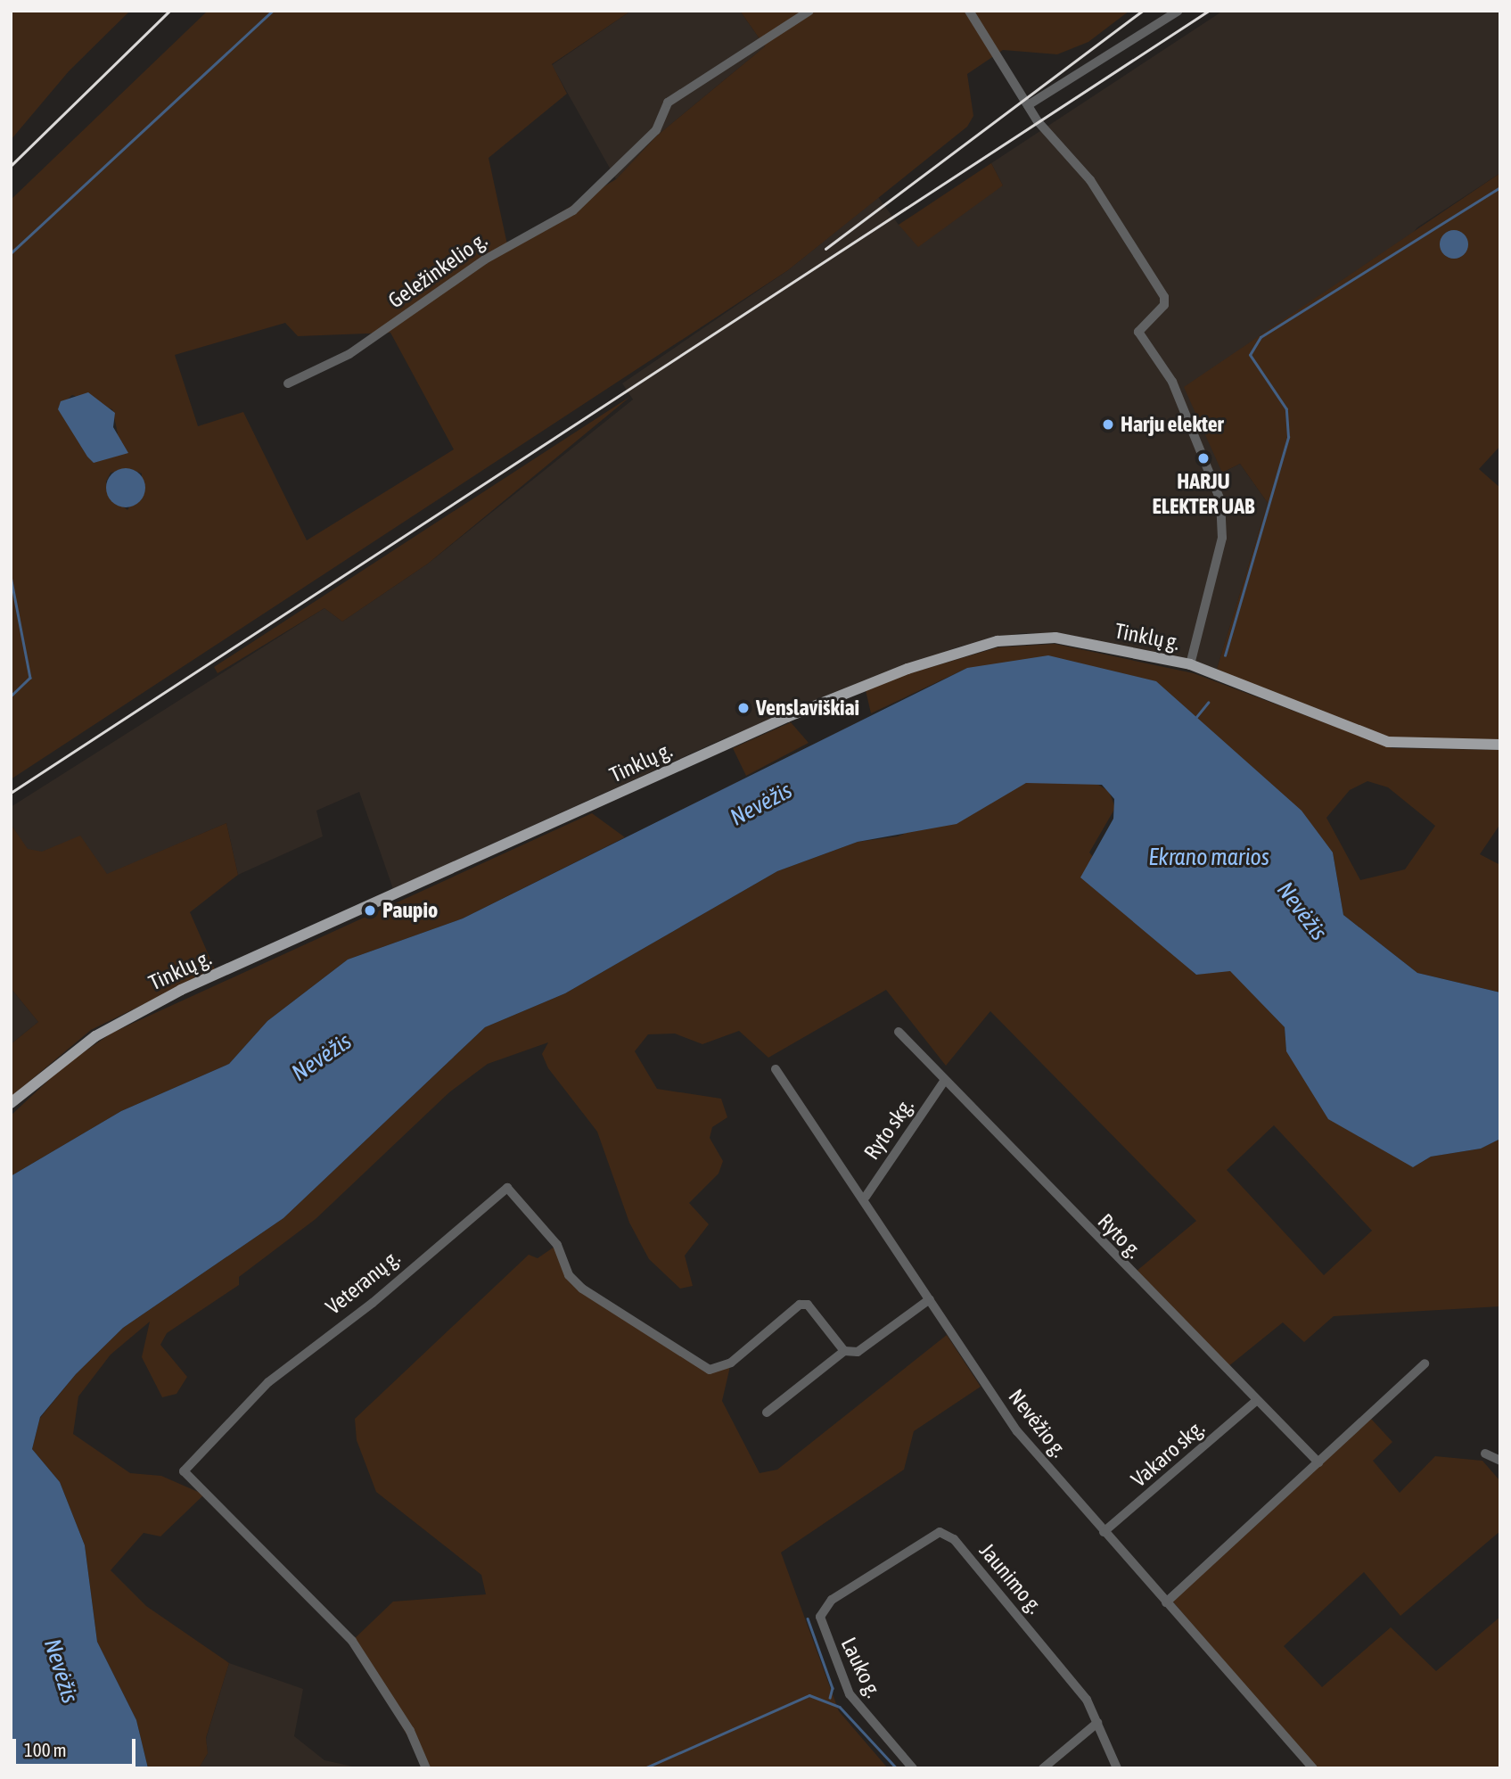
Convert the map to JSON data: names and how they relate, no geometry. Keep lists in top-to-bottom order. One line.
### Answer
{"streets":{"main road":["Tinklų g."],"street":["Geležinkelio g.","Ryto skg.","Ryto g.","Veteranų g.","Nevėžio g.","Vakaro skg.","Jaunimo g.","Lauko g."]},"crossings":[["Ryto skg.","Ryto g."],["Ryto skg.","Nevėžio g."],["Ryto g.","Vakaro skg."],["Nevėžio g.","Vakaro skg."],["Jaunimo g.","Lauko g."]],"water":["Nevėžis","Ekrano marios"],"places":["Harju elekter","HARJU ELEKTER UAB","Venslaviškiai","Paupio"],"scale_bar":"100 m"}
